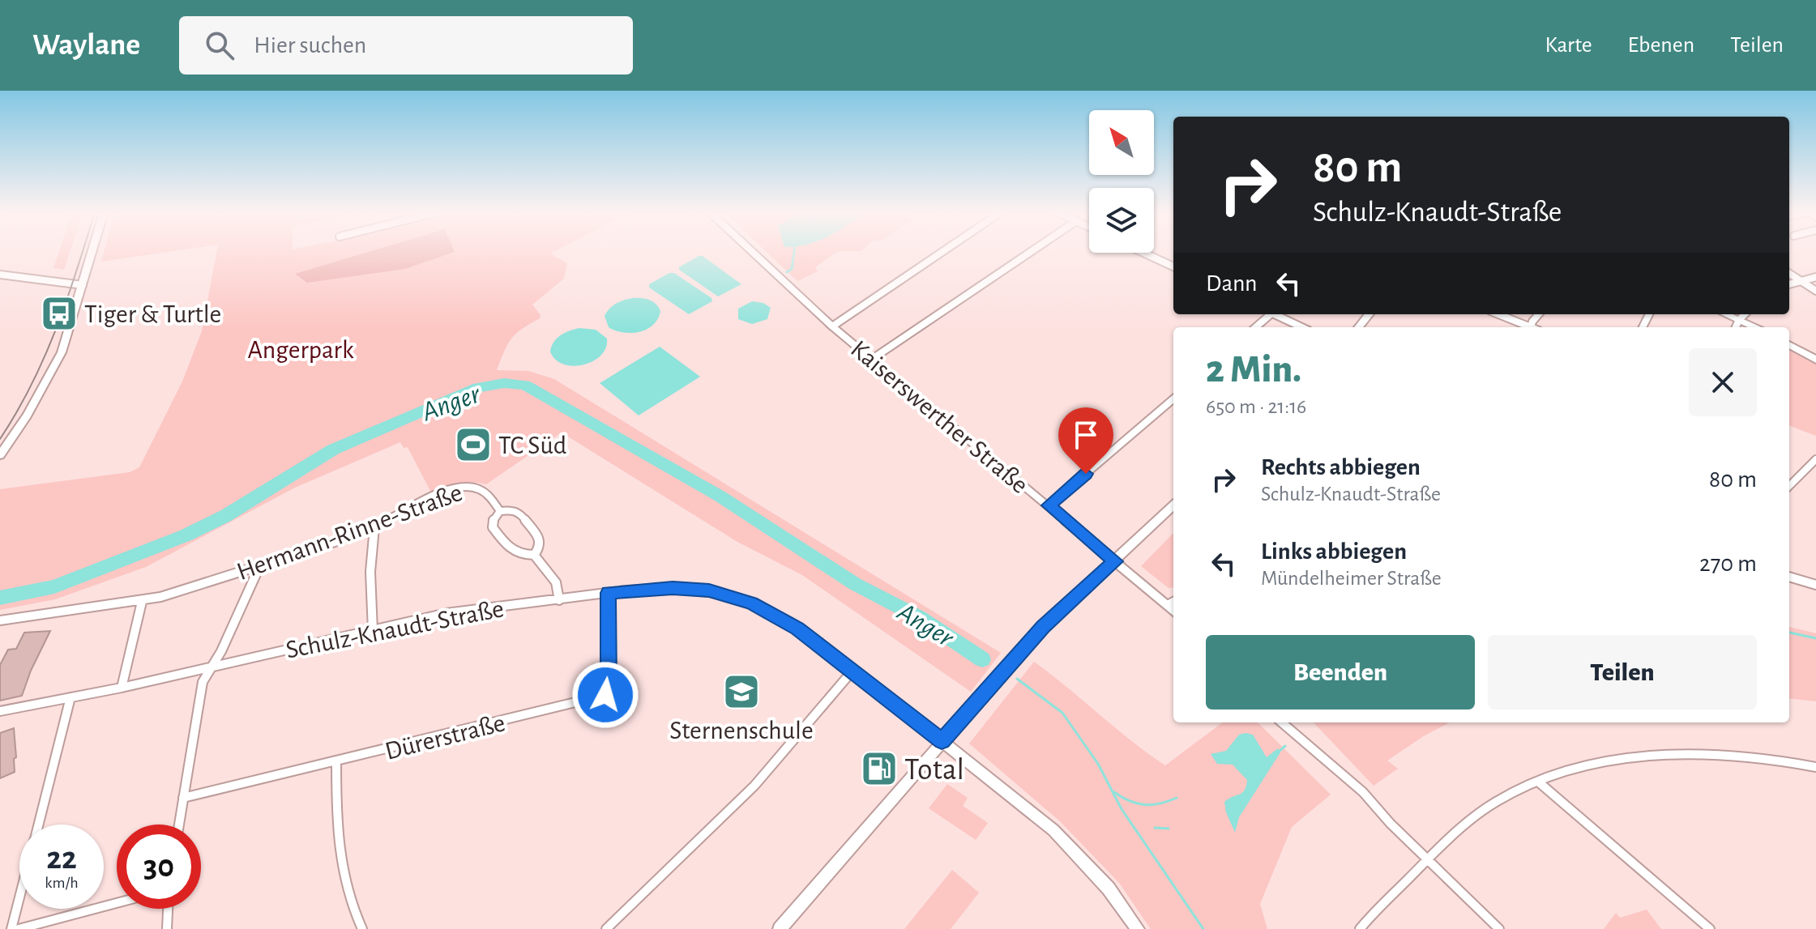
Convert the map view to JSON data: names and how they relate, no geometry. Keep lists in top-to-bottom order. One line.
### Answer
{"streets":{"street":["Kaiserswerther Straße","Hermann-Rinne-Straße","Schulz-Knaudt-Straße","Dürerstraße"]},"crossings":[["Schulz-Knaudt-Straße","Dürerstraße"]],"water":["Anger"],"parks":["Angerpark"],"places":{"bus stop":["Tiger & Turtle"],"sports":["TC Süd"],"school or university":["Sternenschule"],"fuel station":["Total"]},"north":"top left","page":{"header":"Waylane","search":"Hier suchen","nav":["Karte","Ebenen","Teilen"],"turn":["80 m","Schulz-Knaudt-Straße"],"then":"Dann","heading":["2 Min.","650 m · 21:16"],"list":[{"name":"Rechts abbiegen","note":"Schulz-Knaudt-Straße","value":"80 m"},{"name":"Links abbiegen","note":"Mündelheimer Straße","value":"270 m"}],"buttons":["Beenden","Teilen"],"speed":"22 km/h","limit":"30"}}
